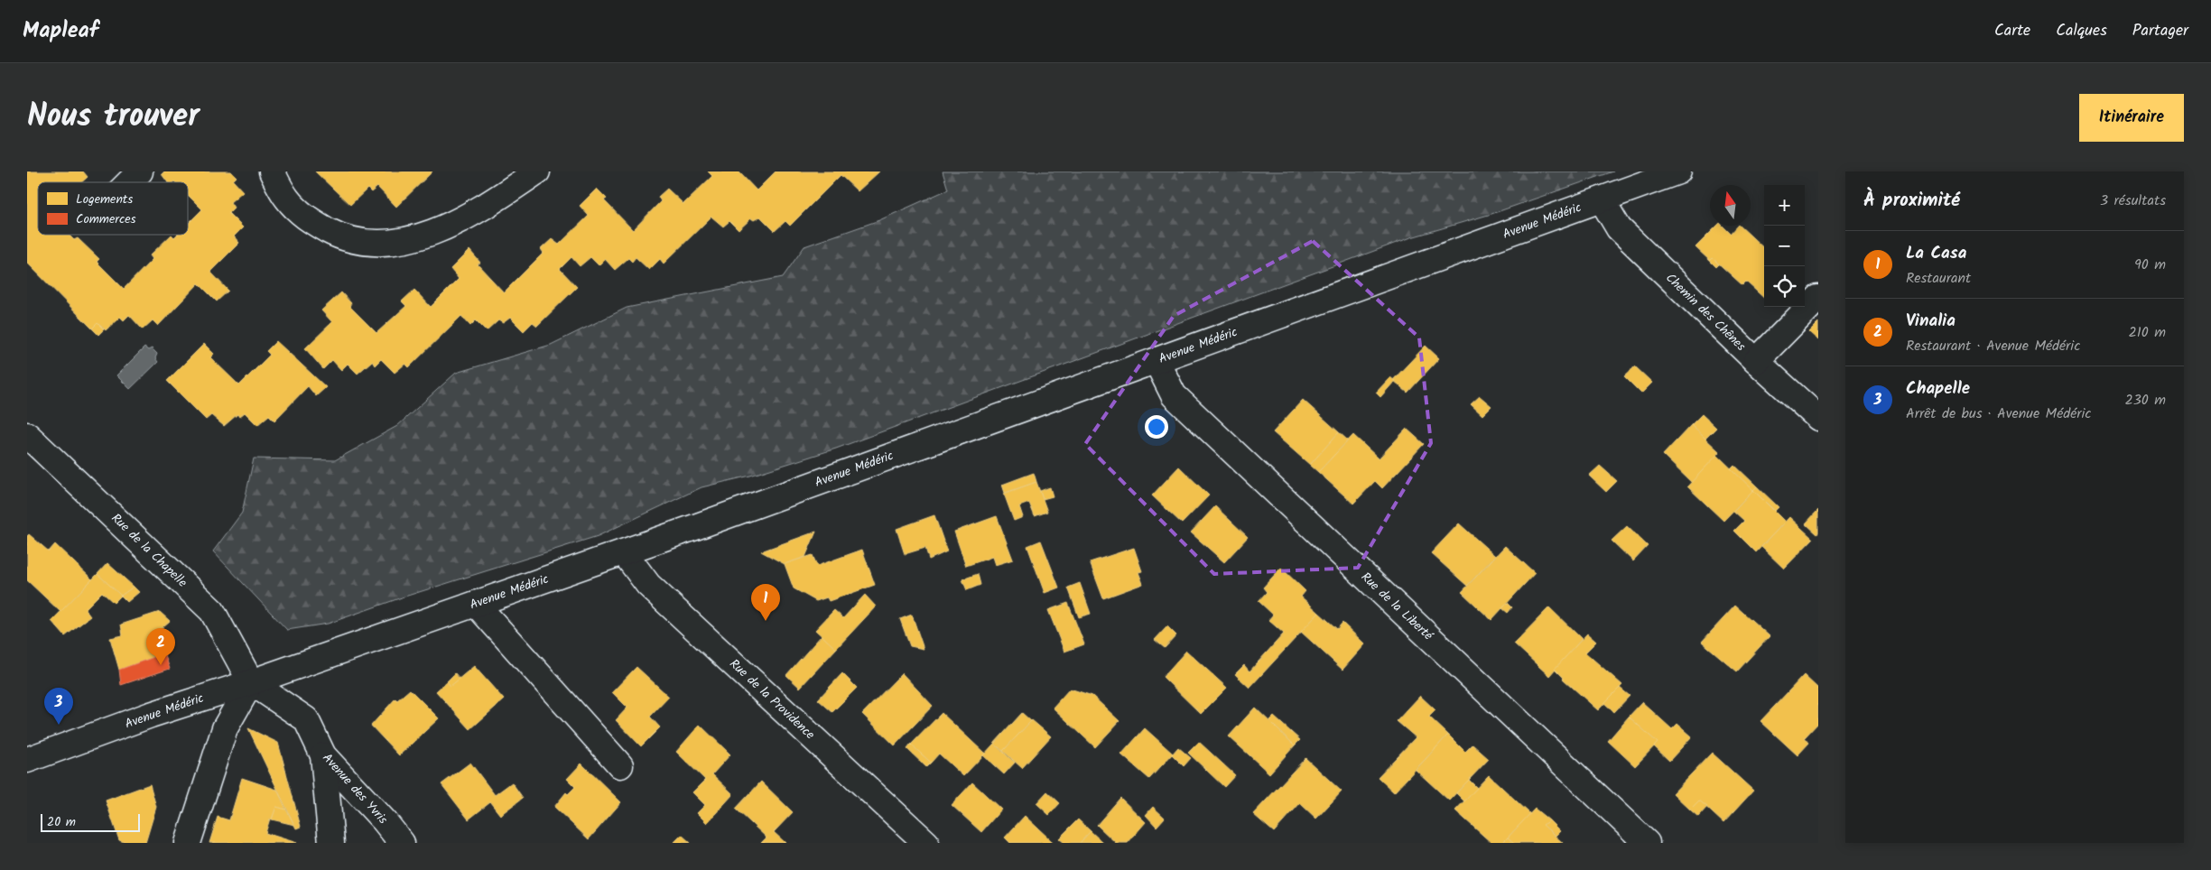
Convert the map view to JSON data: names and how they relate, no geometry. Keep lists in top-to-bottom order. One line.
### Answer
{"streets":{"street":["Avenue Médéric","Chemin des Chênes","Rue de la Chapelle","Rue de la Liberté","Rue de la Providence","Avenue des Yvris"]},"crossings":[["Avenue Médéric","Chemin des Chênes"],["Avenue Médéric","Rue de la Chapelle"],["Avenue Médéric","Rue de la Liberté"],["Avenue Médéric","Rue de la Providence"],["Avenue Médéric","Avenue des Yvris"],["Rue de la Chapelle","Avenue des Yvris"]],"legend":["Logements","Commerces"],"scale_bar":"20 m","north":"top","page":{"header":"Mapleaf","nav":["Carte","Calques","Partager"],"title":"Nous trouver","buttons":"Itinéraire","heading":["À proximité","3 résultats"],"map_buttons":["+","−"],"list":[{"mark":"1","name":"La Casa","note":"Restaurant","value":"90 m"},{"mark":"2","name":"Vinalia","note":"Restaurant · Avenue Médéric","value":"210 m"},{"mark":"3","name":"Chapelle","note":"Arrêt de bus · Avenue Médéric","value":"230 m"}],"pins":["1","2","3"],"scale":"20 m"}}
